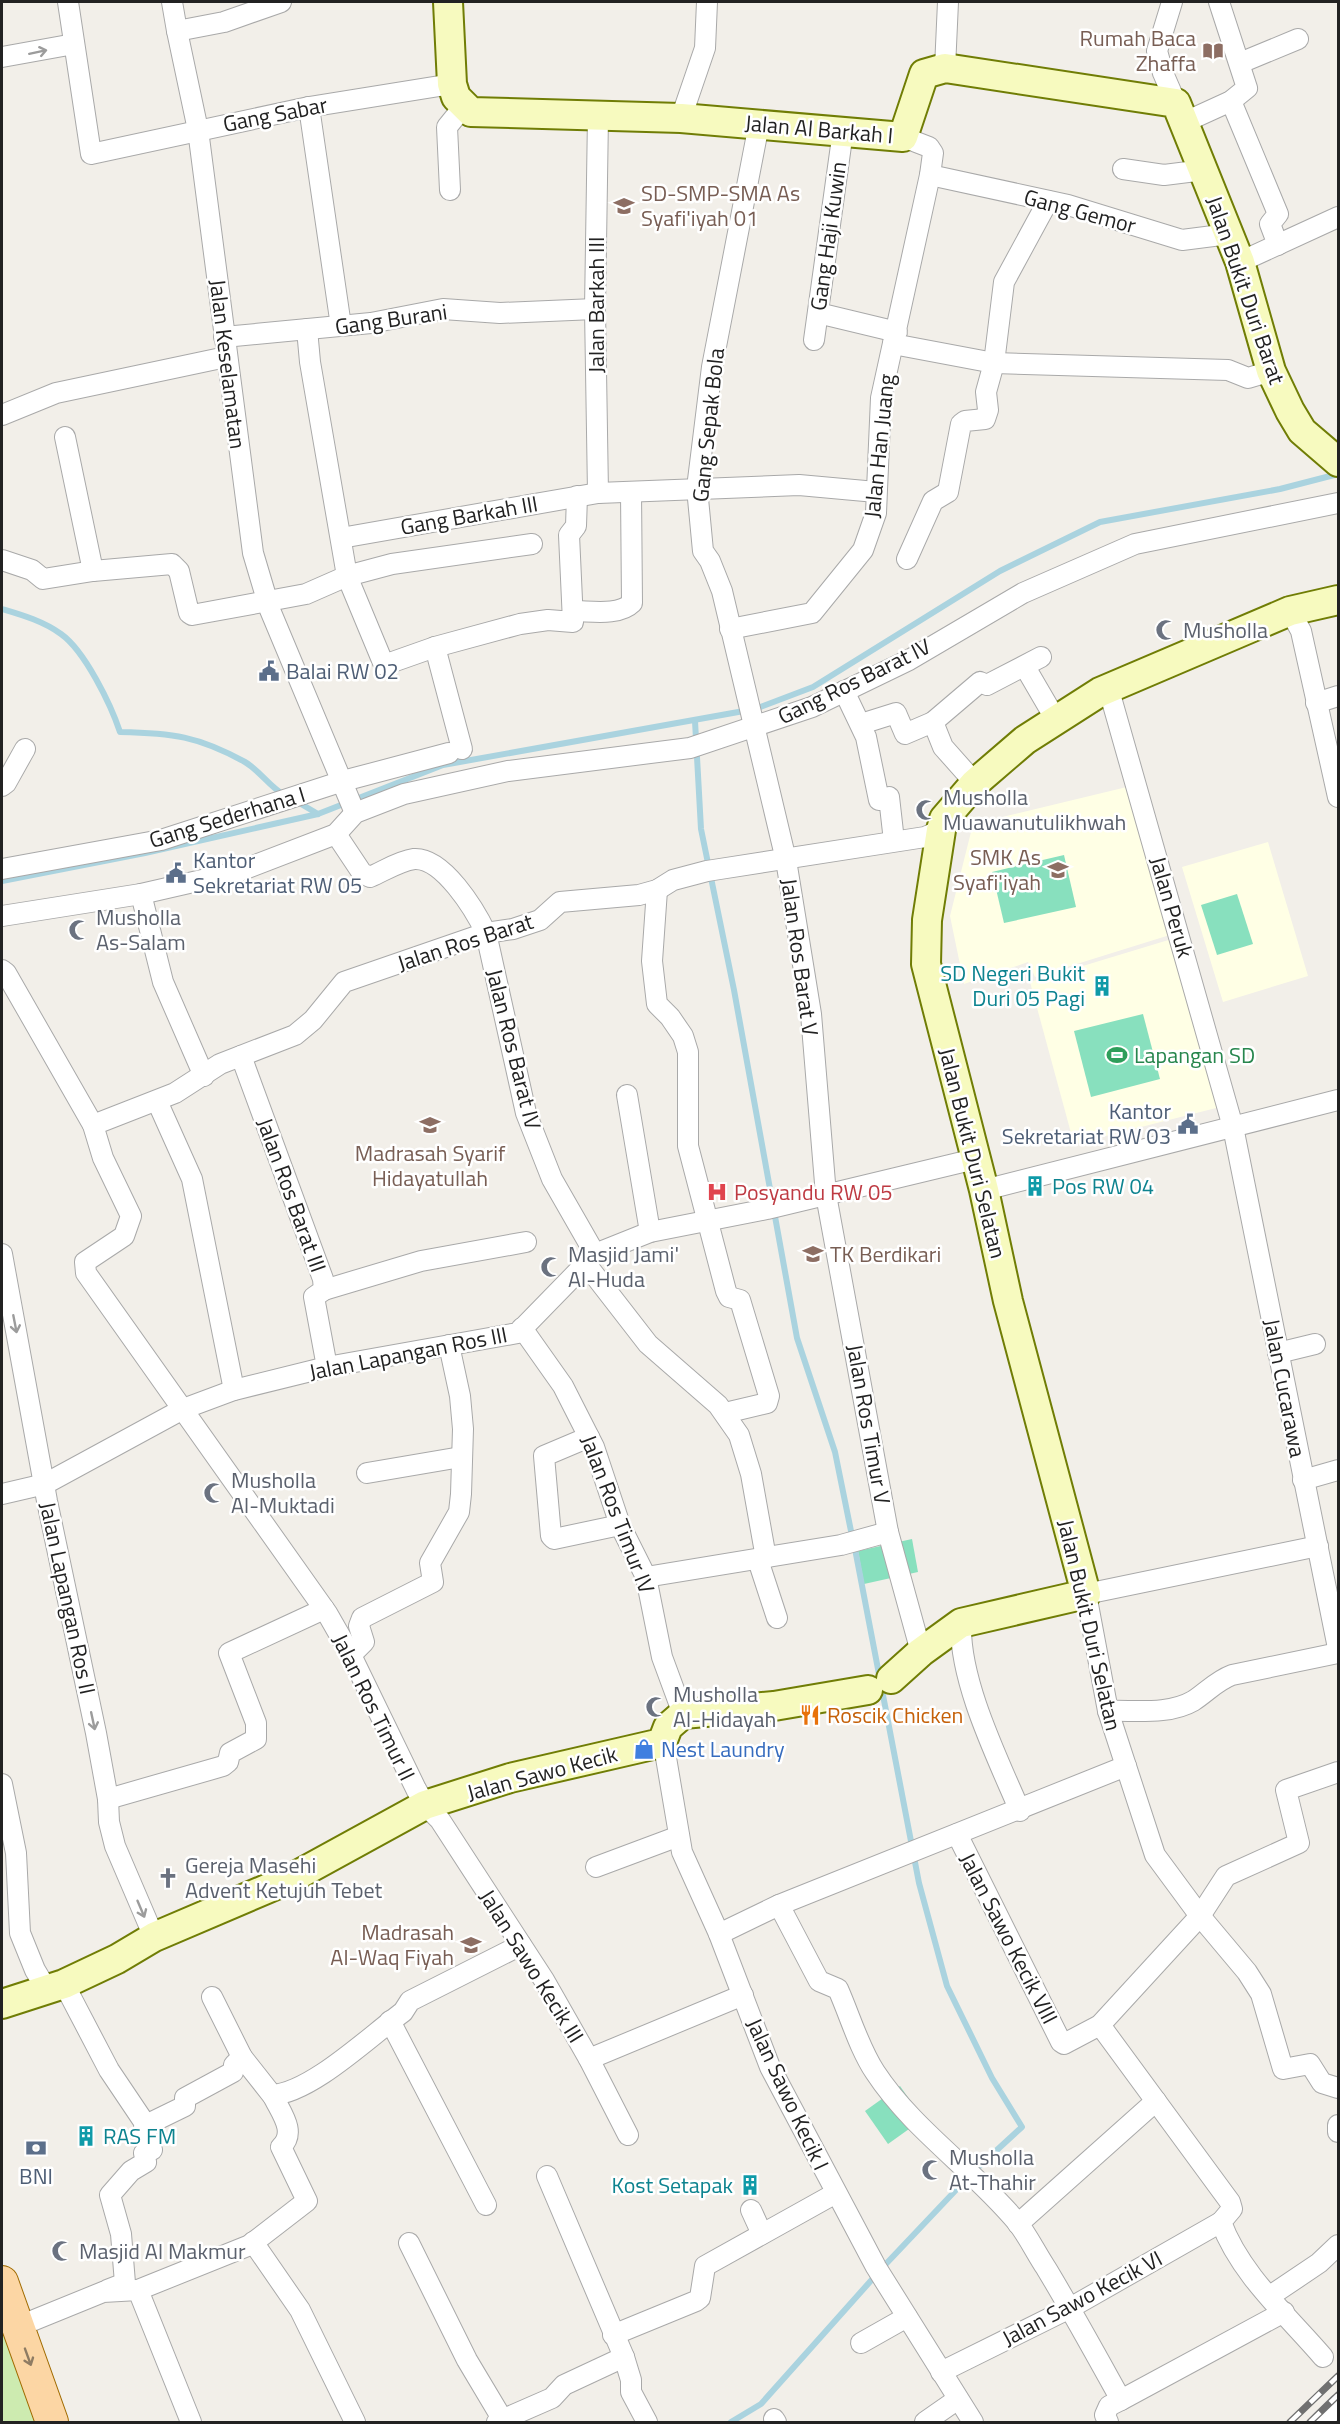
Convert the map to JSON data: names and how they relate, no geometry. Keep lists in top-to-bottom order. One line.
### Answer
{"streets":{"street":["Gang Sabar","Jalan Al Barkah I","Gang Gemor","Gang Haji Kuwin","Jalan Bukit Duri Barat","Jalan Barkah III","Gang Burani","Jalan Keselamatan","Gang Sepak Bola","Jalan Han Juang","Gang Barkah III","Gang Ros Barat IV","Gang Sederhana I","Jalan Peruk","Jalan Ros Barat","Jalan Ros Barat V","Jalan Ros Barat IV","Jalan Bukit Duri Selatan","Jalan Ros Barat III","Jalan Lapangan Ros III","Jalan Cucarawa","Jalan Ros Timur V","Jalan Ros Timur IV","Jalan Lapangan Ros II","Jalan Ros Timur II","Jalan Sawo Kecik","Jalan Sawo Kecik VIII","Jalan Sawo Kecik III","Jalan Sawo Kecik I","Jalan Sawo Kecik VI"]},"crossings":[["Gang Sabar","Jalan Al Barkah I"],["Gang Sabar","Jalan Keselamatan"],["Jalan Al Barkah I","Gang Haji Kuwin"],["Jalan Al Barkah I","Jalan Barkah III"],["Jalan Al Barkah I","Gang Sepak Bola"],["Gang Gemor","Jalan Bukit Duri Barat"],["Jalan Bukit Duri Barat","Jalan Han Juang"],["Jalan Barkah III","Gang Burani"],["Jalan Barkah III","Gang Barkah III"],["Gang Burani","Jalan Keselamatan"],["Jalan Keselamatan","Gang Ros Barat IV"],["Jalan Keselamatan","Gang Sederhana I"],["Gang Sepak Bola","Jalan Han Juang"],["Gang Sepak Bola","Gang Barkah III"],["Gang Sepak Bola","Gang Ros Barat IV"],["Gang Sepak Bola","Jalan Ros Barat V"],["Jalan Han Juang","Gang Barkah III"],["Gang Ros Barat IV","Jalan Ros Barat V"],["Jalan Peruk","Jalan Bukit Duri Selatan"],["Jalan Peruk","Jalan Cucarawa"],["Jalan Ros Barat","Jalan Ros Barat V"],["Jalan Ros Barat","Jalan Ros Barat IV"],["Jalan Ros Barat","Jalan Bukit Duri Selatan"],["Jalan Ros Barat","Jalan Ros Barat III"],["Jalan Ros Barat","Jalan Ros Timur II"],["Jalan Ros Barat V","Jalan Lapangan Ros III"],["Jalan Ros Barat V","Jalan Ros Timur V"],["Jalan Ros Barat IV","Jalan Lapangan Ros III"],["Jalan Bukit Duri Selatan","Jalan Lapangan Ros III"],["Jalan Ros Barat III","Jalan Lapangan Ros III"],["Jalan Lapangan Ros III","Jalan Ros Timur V"],["Jalan Lapangan Ros III","Jalan Ros Timur IV"],["Jalan Lapangan Ros III","Jalan Lapangan Ros II"],["Jalan Lapangan Ros III","Jalan Ros Timur II"],["Jalan Lapangan Ros II","Jalan Sawo Kecik"],["Jalan Ros Timur II","Jalan Sawo Kecik"],["Jalan Ros Timur II","Jalan Sawo Kecik III"],["Jalan Sawo Kecik","Jalan Sawo Kecik III"],["Jalan Sawo Kecik","Jalan Sawo Kecik I"],["Jalan Sawo Kecik I","Jalan Sawo Kecik VI"]],"places":{"library":["Rumah Baca Zhaffa"],"school or university":["SD-SMP-SMA As Syafi'iyah 01","SMK As Syafi'iyah","Madrasah Syarif Hidayatullah","TK Berdikari","Madrasah Al-Waq Fiyah"],"mosque":["Musholla","Musholla Muawanutulikhwah","Musholla As-Salam","Masjid Jami' Al-Huda","Musholla Al-Muktadi","Musholla Al-Hidayah","Musholla At-Thahir","Masjid Al Makmur"],"public building":["Balai RW 02","Kantor Sekretariat RW 05","Kantor Sekretariat RW 03"],"building":["SD Negeri Bukit Duri 05 Pagi","Pos RW 04","RAS FM","Kost Setapak"],"sports":["Lapangan SD"],"hospital":["Posyandu RW 05"],"restaurant":["Roscik Chicken"],"shop":["Nest Laundry"],"church":["Gereja Masehi Advent Ketujuh Tebet"],"bank":["BNI"]}}
